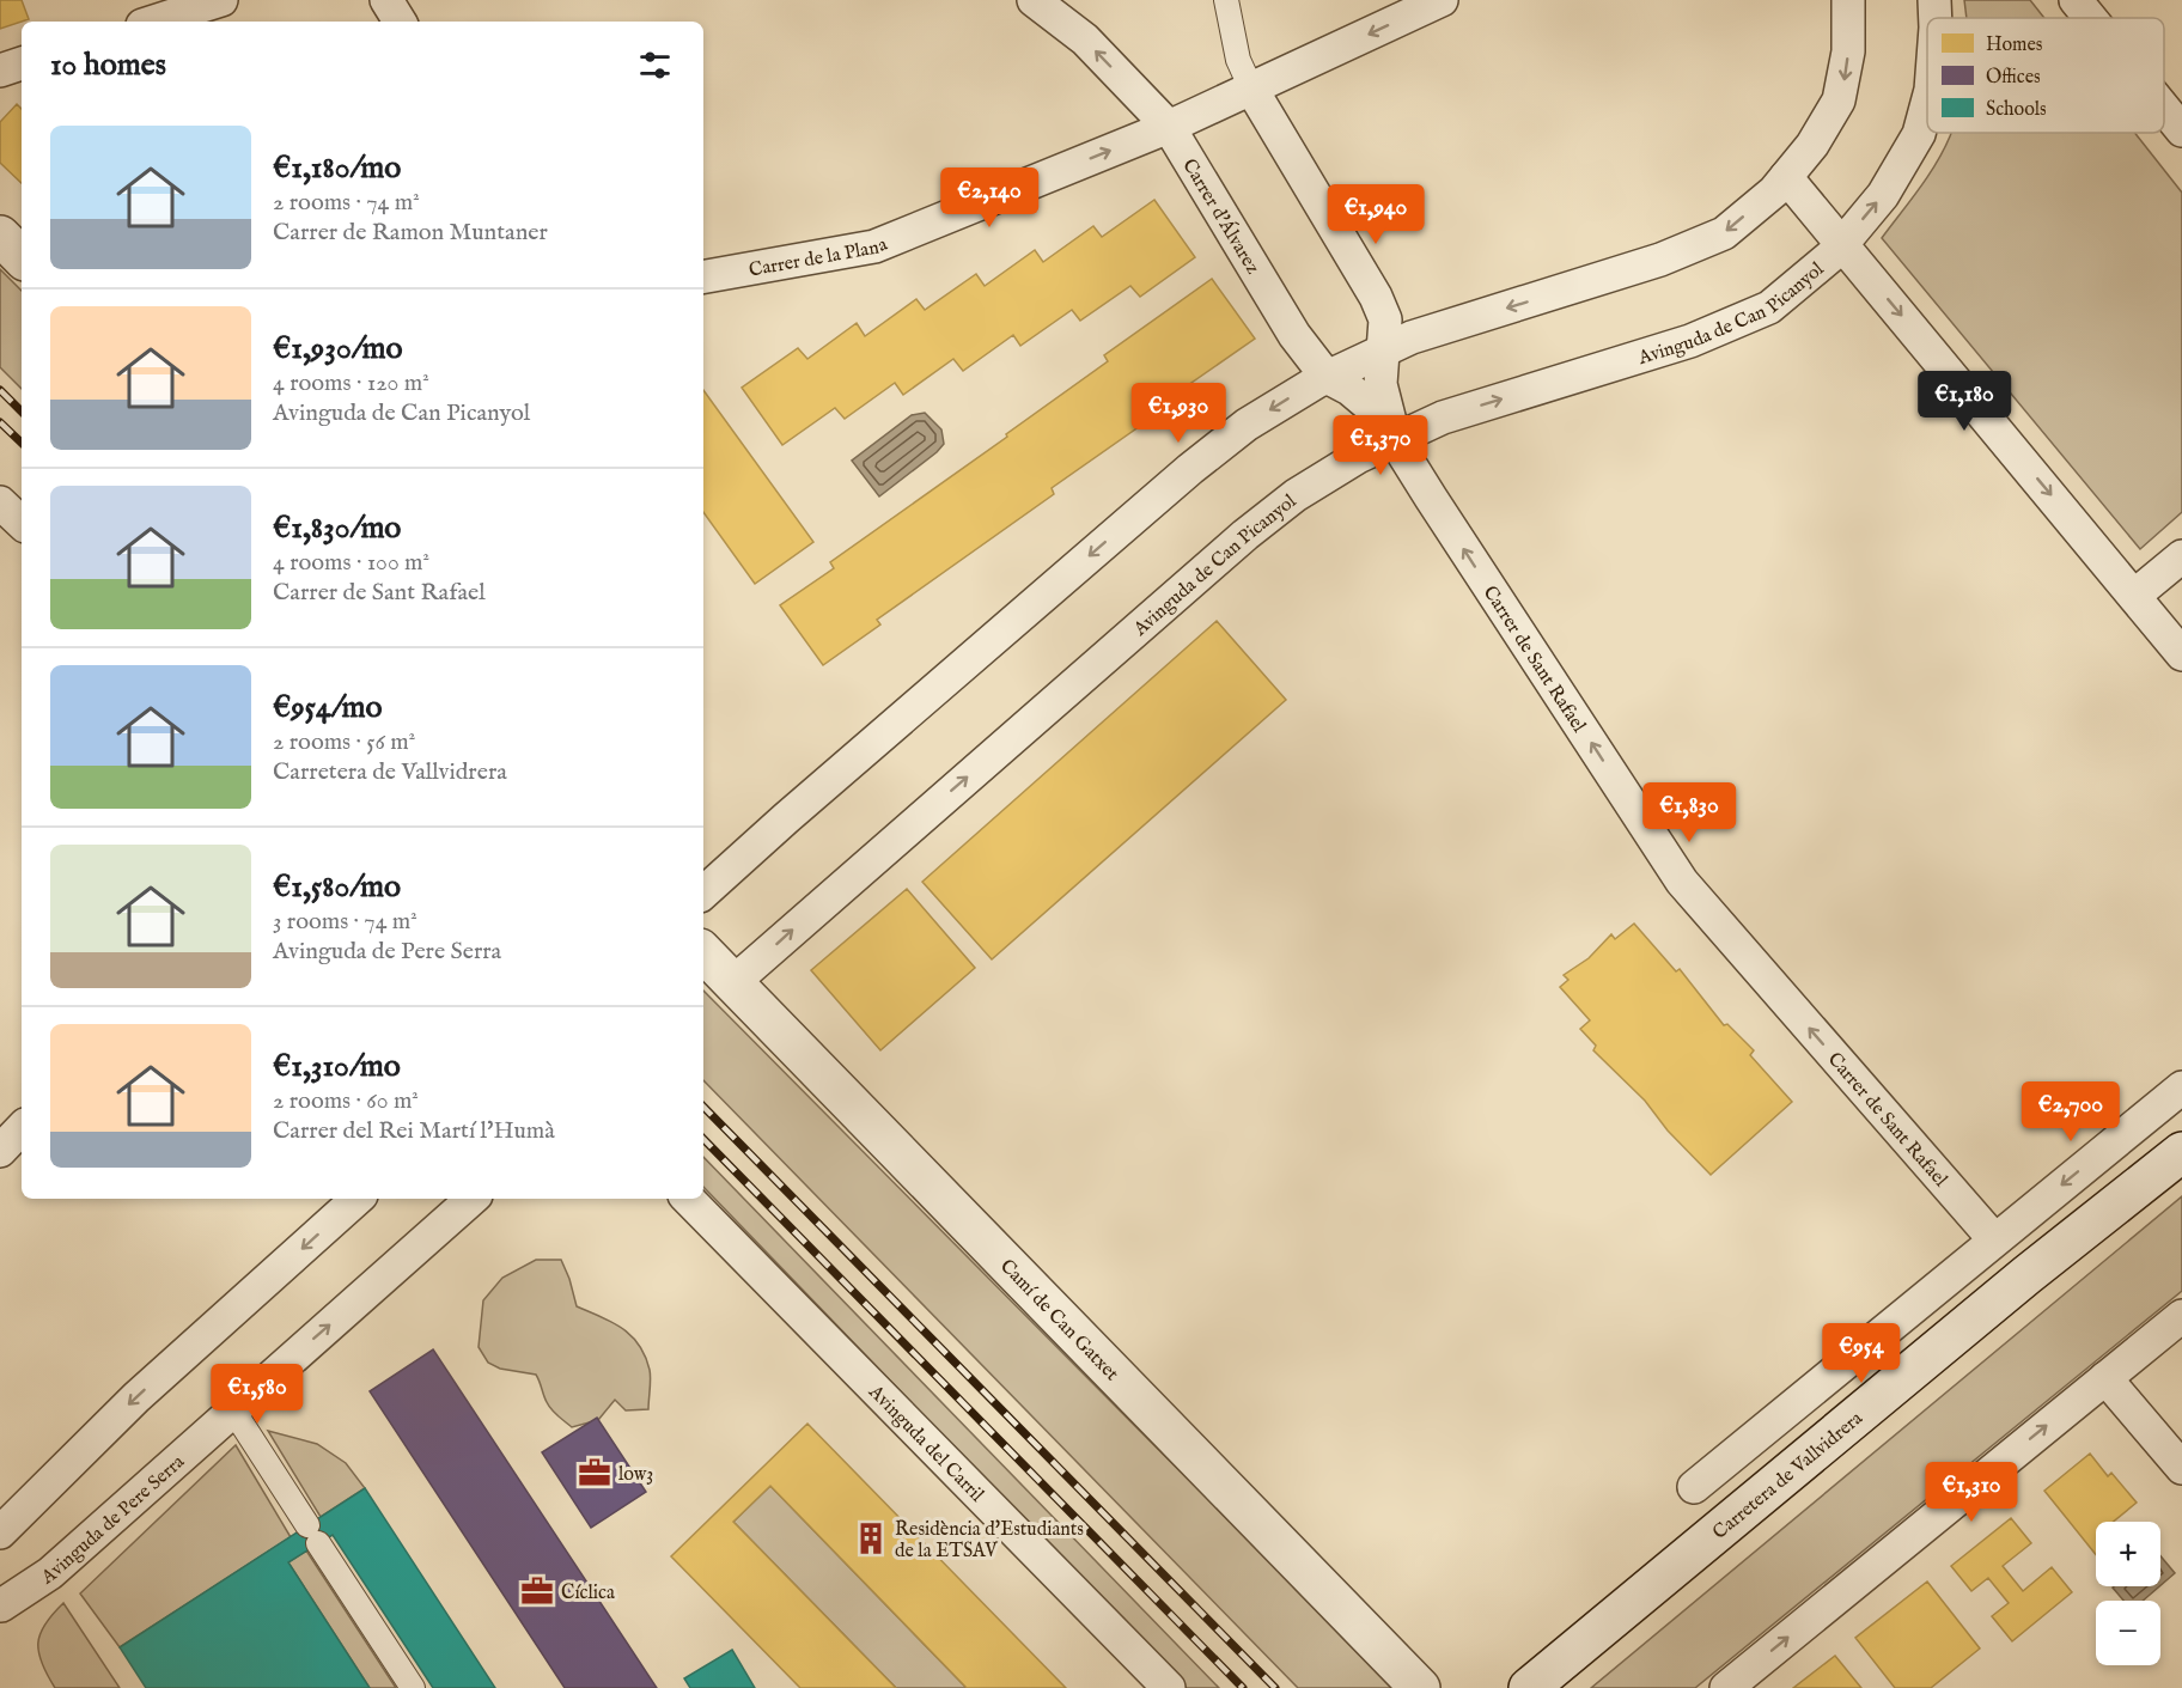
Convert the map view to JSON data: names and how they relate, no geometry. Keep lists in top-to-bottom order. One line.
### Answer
{"streets":{"street":["Carrer d'Álvarez","Carrer de la Plana","Avinguda de Can Picanyol","Carrer de Sant Rafael","Camí de Can Gatxet","Avinguda del Carril","Carretera de Vallvidrera","Avinguda de Pere Serra"]},"crossings":[["Carrer d'Álvarez","Carrer de la Plana"],["Carrer d'Álvarez","Avinguda de Can Picanyol"],["Carrer d'Álvarez","Carrer de Sant Rafael"],["Carrer de la Plana","Carrer de Sant Rafael"],["Avinguda de Can Picanyol","Carrer de Sant Rafael"],["Avinguda de Can Picanyol","Camí de Can Gatxet"]],"one_way":["Carrer de Sant Rafael"],"places":{"office":["low3","Cíclica"],"building":["Residència d'Estudiants de la ETSAV"]},"legend":["Homes","Offices","Schools"],"page":{"heading":"10 homes","list":[{"name":"€1,180/mo","note":"2 rooms · 74 m² · Carrer de Ramon Muntaner"},{"name":"€1,930/mo","note":"4 rooms · 120 m² · Avinguda de Can Picanyol"},{"name":"€1,830/mo","note":"4 rooms · 100 m² · Carrer de Sant Rafael"},{"name":"€954/mo","note":"2 rooms · 56 m² · Carretera de Vallvidrera"},{"name":"€1,580/mo","note":"3 rooms · 74 m² · Avinguda de Pere Serra"},{"name":"€1,310/mo","note":"2 rooms · 60 m² · Carrer del Rei Martí l'Humà"}],"price":["€2,140","€1,940","€1,180","€1,930","€1,370","€1,830","€2,700","€954","€1,580","€1,310"],"map_buttons":["+","−"]}}
